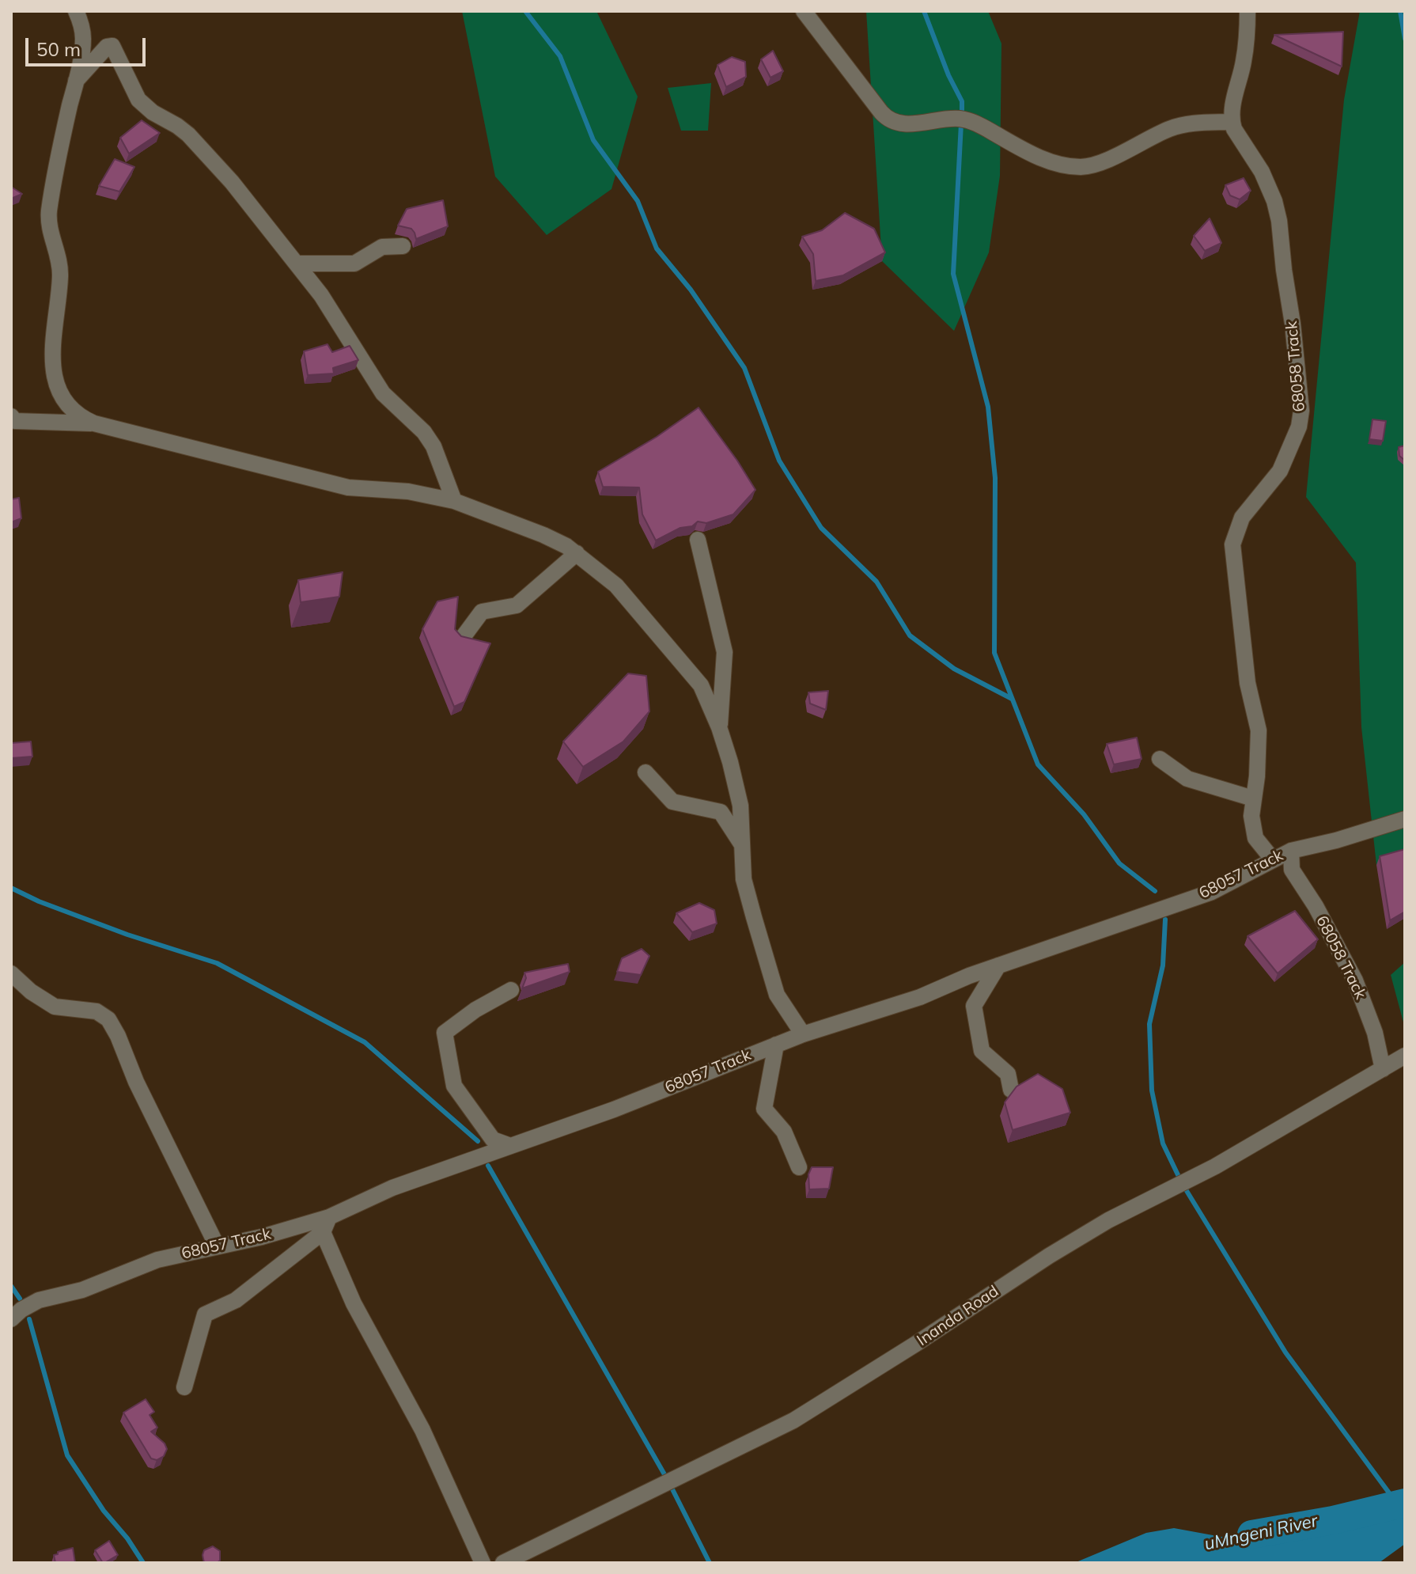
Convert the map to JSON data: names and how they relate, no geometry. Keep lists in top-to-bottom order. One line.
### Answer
{"streets":{"street":["68058 Track","68057 Track","Inanda Road"]},"crossings":[["68058 Track","68057 Track"],["68058 Track","Inanda Road"]],"water":["uMngeni River"],"scale_bar":"50 m"}
